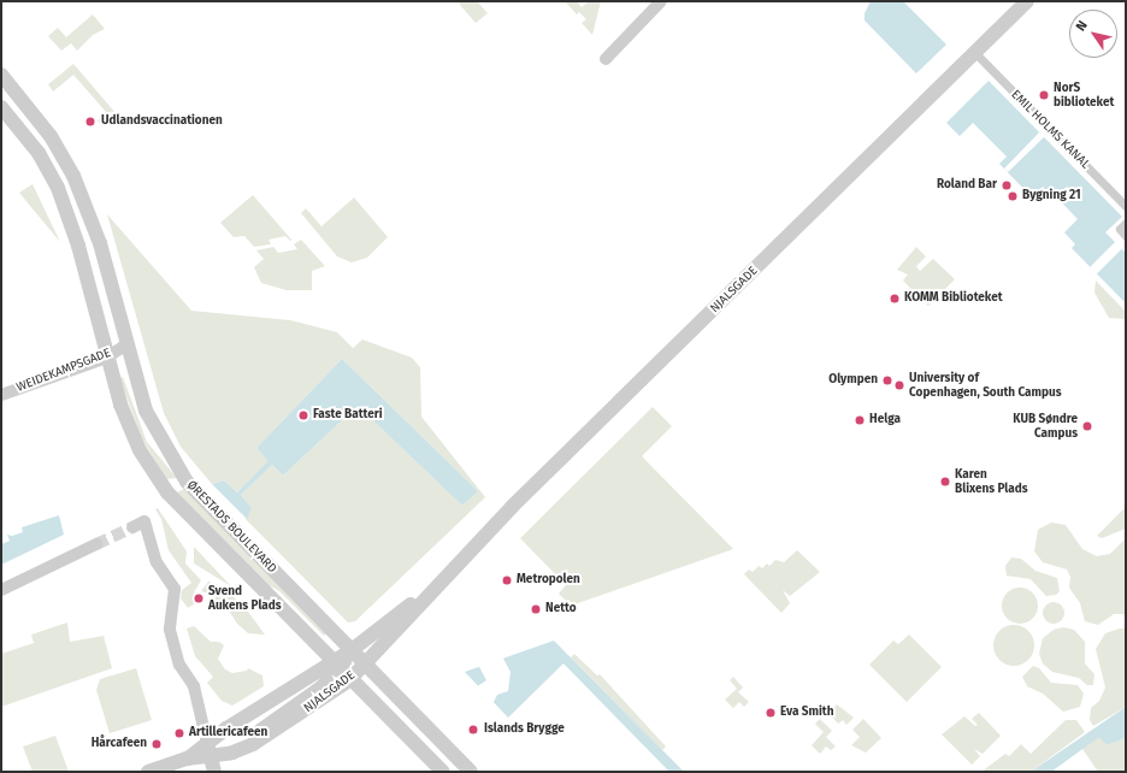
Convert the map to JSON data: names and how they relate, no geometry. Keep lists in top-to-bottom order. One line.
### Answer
{"streets":{"street":["EMIL HOLMS KANAL","NJALSGADE","WEIDEKAMPSGADE","ØRESTADS BOULEVARD"]},"crossings":[["EMIL HOLMS KANAL","NJALSGADE"],["NJALSGADE","ØRESTADS BOULEVARD"],["WEIDEKAMPSGADE","ØRESTADS BOULEVARD"]],"places":["NorS biblioteket","Udlandsvaccinationen","Roland Bar","Bygning 21","KOMM Biblioteket","Olympen","University of Copenhagen, South Campus","Faste Batteri","Helga","KUB Søndre Campus","Karen Blixens Plads","Metropolen","Svend Aukens Plads","Netto","Eva Smith","Islands Brygge","Artillericafeen","Hårcafeen"],"north":"top left"}
